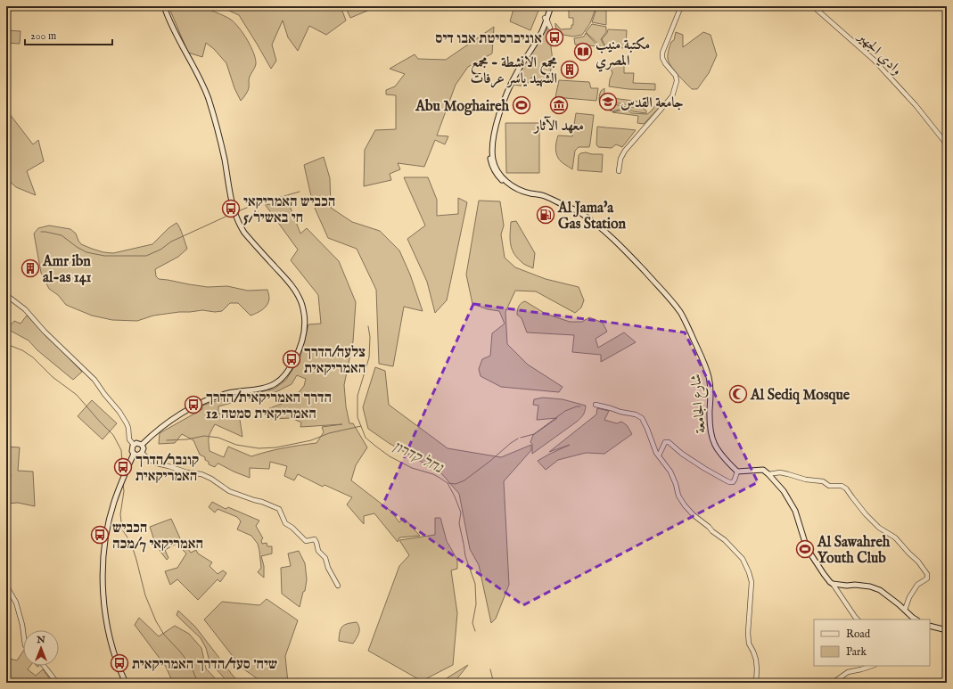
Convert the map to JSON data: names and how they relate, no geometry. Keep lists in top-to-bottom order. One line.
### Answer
{"streets":{"main road":["شارع الجامعة"],"street":["وادي الجهير"]},"water":["נחל קדרון"],"places":{"bus stop":["אוניברסיטת אבו דיס","הכביש האמריקאי 5/חי באשיר","צלעה/הדרך האמריקאית","הדרך האמריקאית/הדרך האמריקאית סמטה 12","קונבר/הדרך האמריקאית","הכביש האמריקאי 7/מכה","שיח׳ סעד/הדרך האמריקאית"],"library":["مكتبة منيب المصري"],"building":["مجمع الانشطة - مجمع الشهيد ياسر عرفات","Amr ibn al-as 141"],"school or university":["جامعة القدس"],"sports":["Abu Moghaireh","Al Sawahreh Youth Club"],"museum":["معهد الآثار"],"fuel station":["Al Jama'a Gas Station"],"mosque":["Al Sediq Mosque"]},"legend":["Road","Park"],"scale_bar":"200 m","north":"top"}
